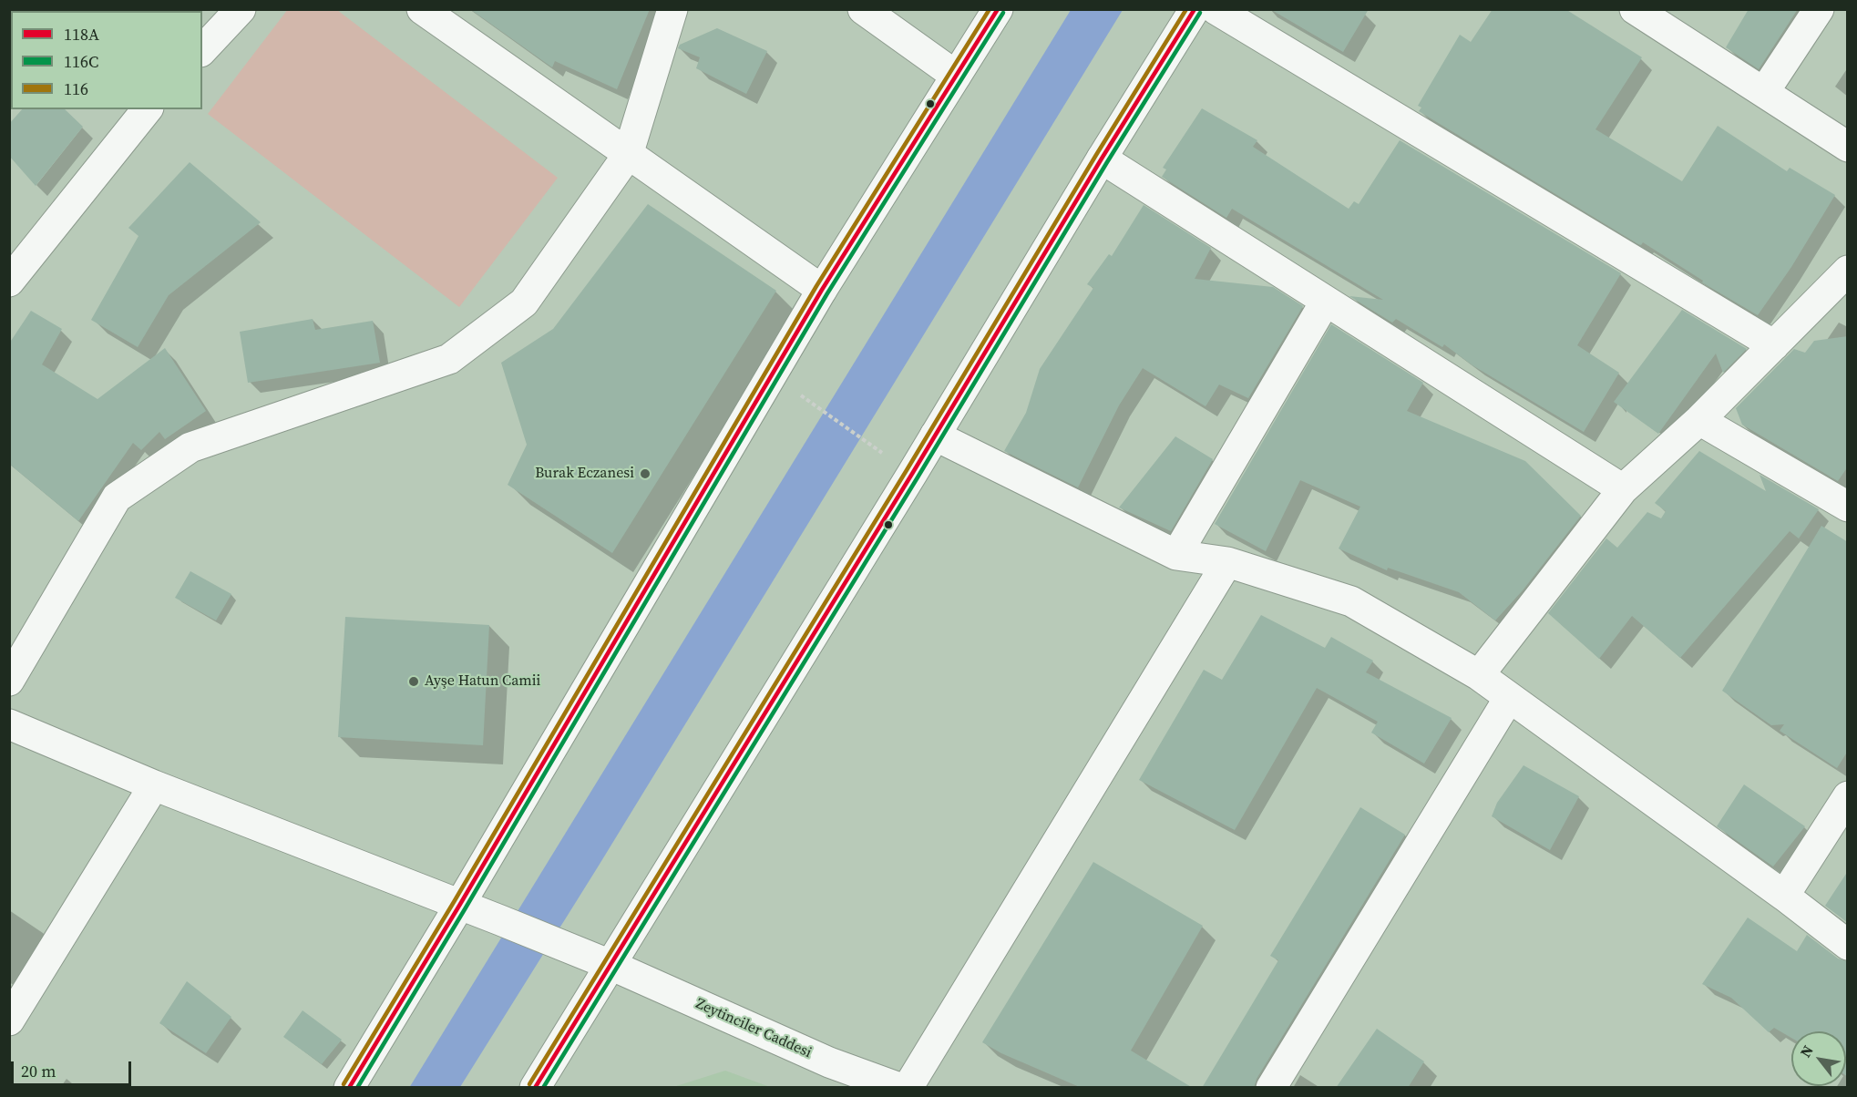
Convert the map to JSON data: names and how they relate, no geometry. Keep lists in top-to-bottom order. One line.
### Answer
{"streets":{"street":["Zeytinciler Caddesi"]},"places":["Burak Eczanesi","Ayşe Hatun Camii"],"lines":["transit line 118A","transit line 116","transit line 116C"],"legend":["118A","116C","116"],"scale_bar":"20 m","north":"top left"}
